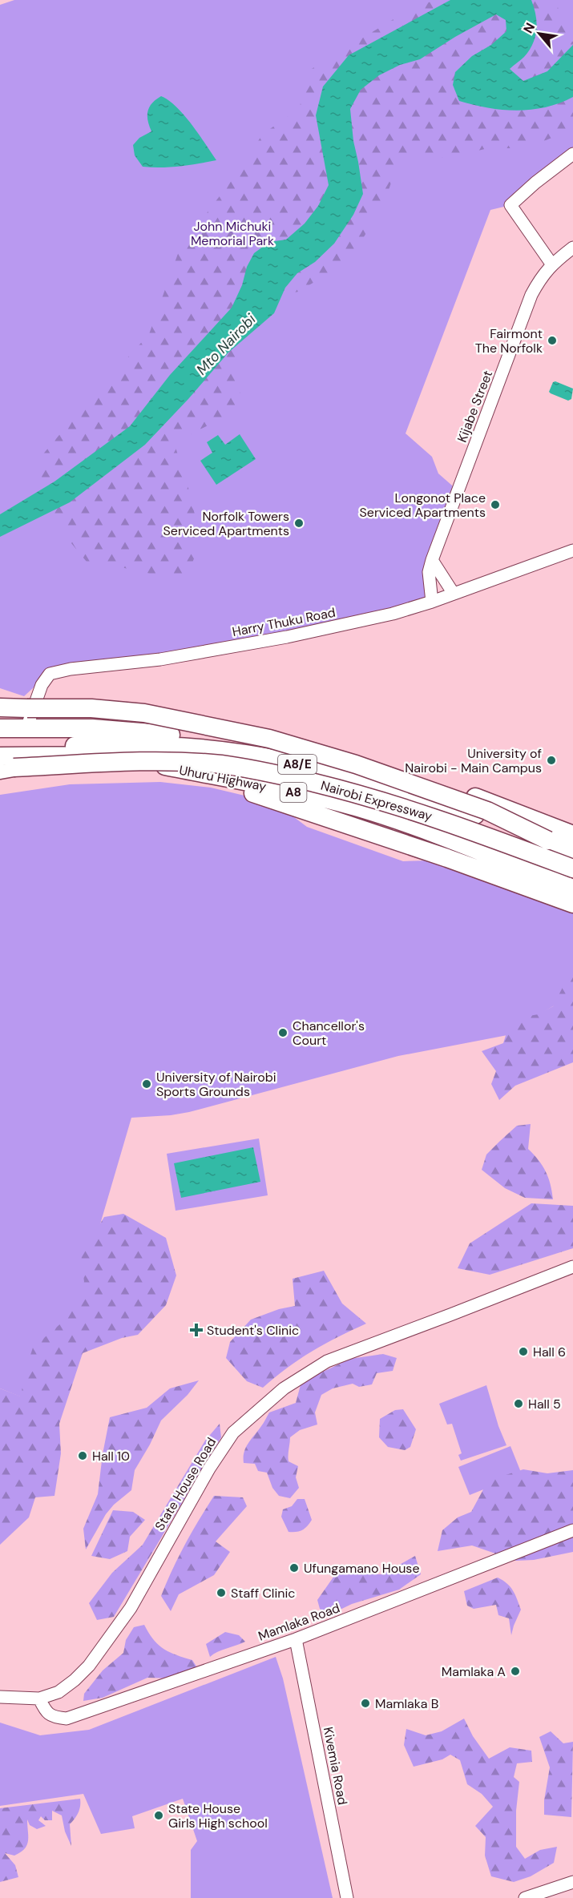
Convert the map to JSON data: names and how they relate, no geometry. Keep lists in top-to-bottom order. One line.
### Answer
{"streets":{"highway":["A8/E","Uhuru Highway","A8","Nairobi Expressway"],"street":["Kijabe Street","Harry Thuku Road","State House Road","Mamlaka Road","Kivemia Road"]},"crossings":[["Kijabe Street","Harry Thuku Road"],["Uhuru Highway","Nairobi Expressway"],["State House Road","Mamlaka Road"],["Mamlaka Road","Kivemia Road"]],"water":["Mto Nairobi"],"parks":["John Michuki Memorial Park"],"places":{"other":["Fairmont The Norfolk","Longonot Place Serviced Apartments","Norfolk Towers Serviced Apartments","University of Nairobi - Main Campus","Chancellor's Court","University of Nairobi Sports Grounds","Hall 6","Hall 5","Hall 10","Ufungamano House","Staff Clinic","Mamlaka A","Mamlaka B","State House Girls High school"],"health":["Student's Clinic"]},"north":"top left"}
